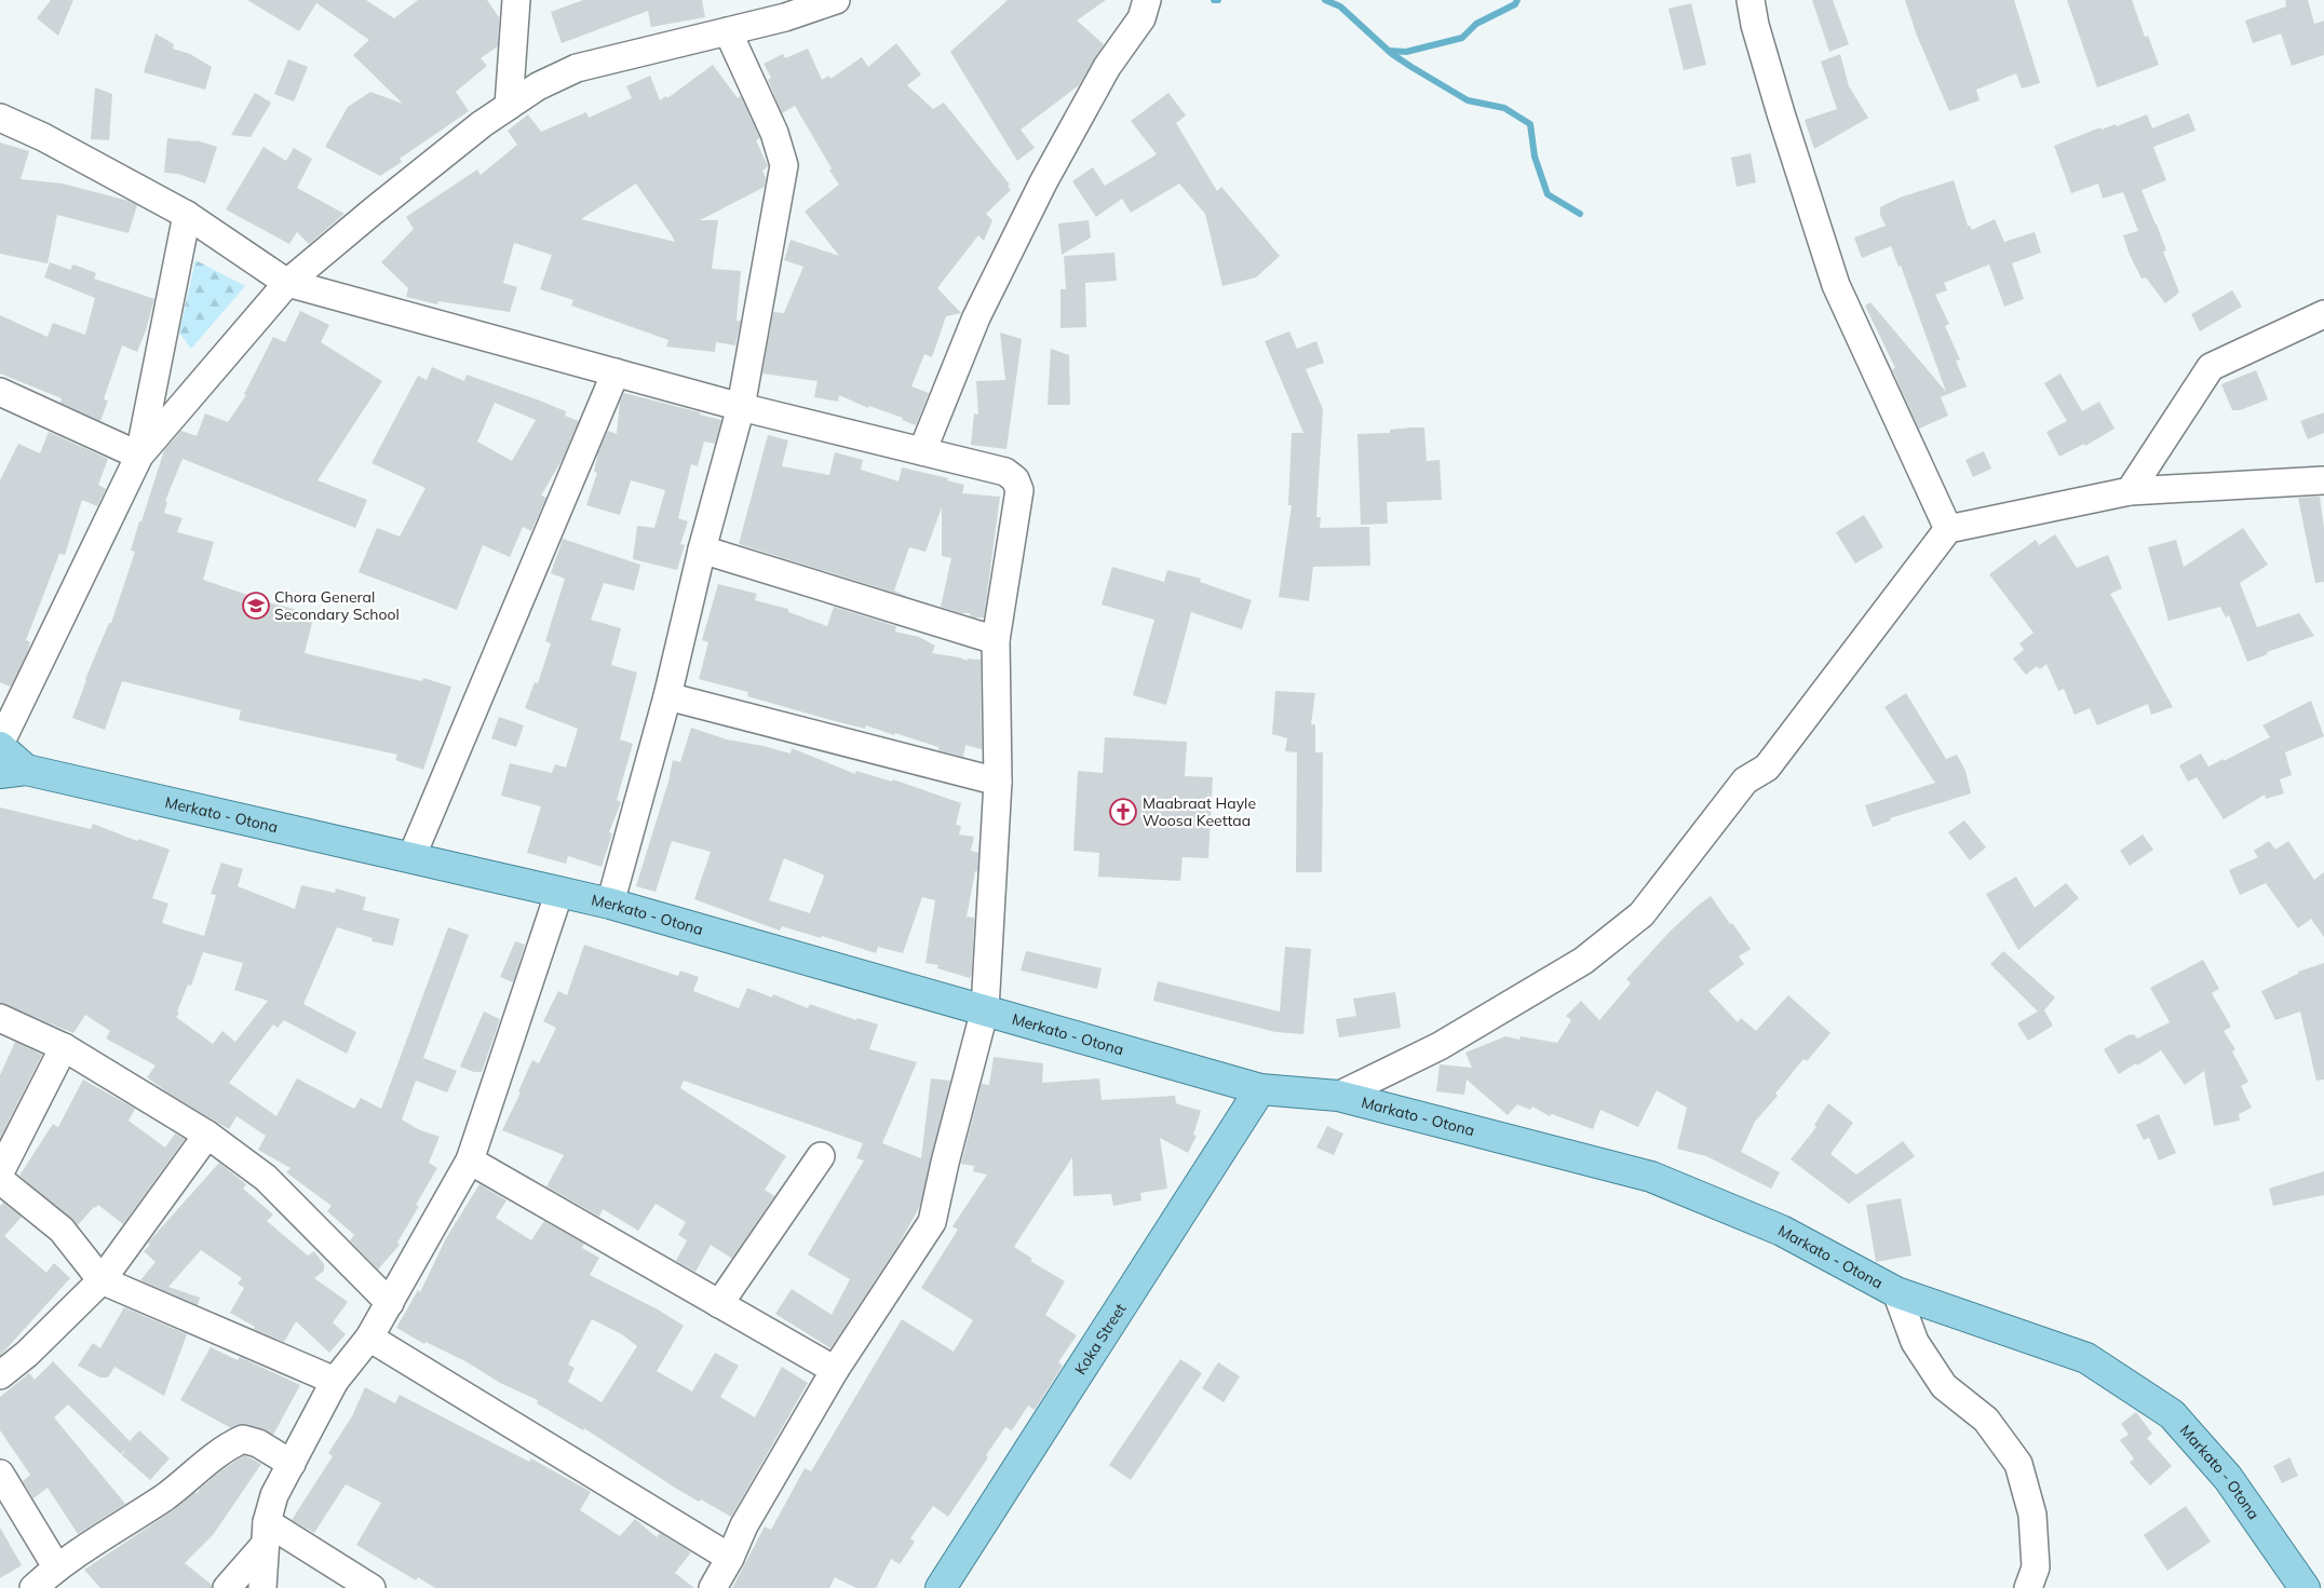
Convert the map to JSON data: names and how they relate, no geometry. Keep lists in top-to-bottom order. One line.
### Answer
{"streets":{"main road":["Merkato - Otona","Markato - Otona","Koka Street"]},"crossings":[["Merkato - Otona","Markato - Otona"],["Merkato - Otona","Koka Street"],["Markato - Otona","Koka Street"]],"places":{"school or university":["Chora General Secondary School"],"church":["Maabraat Hayle Woosa Keettaa"]}}
